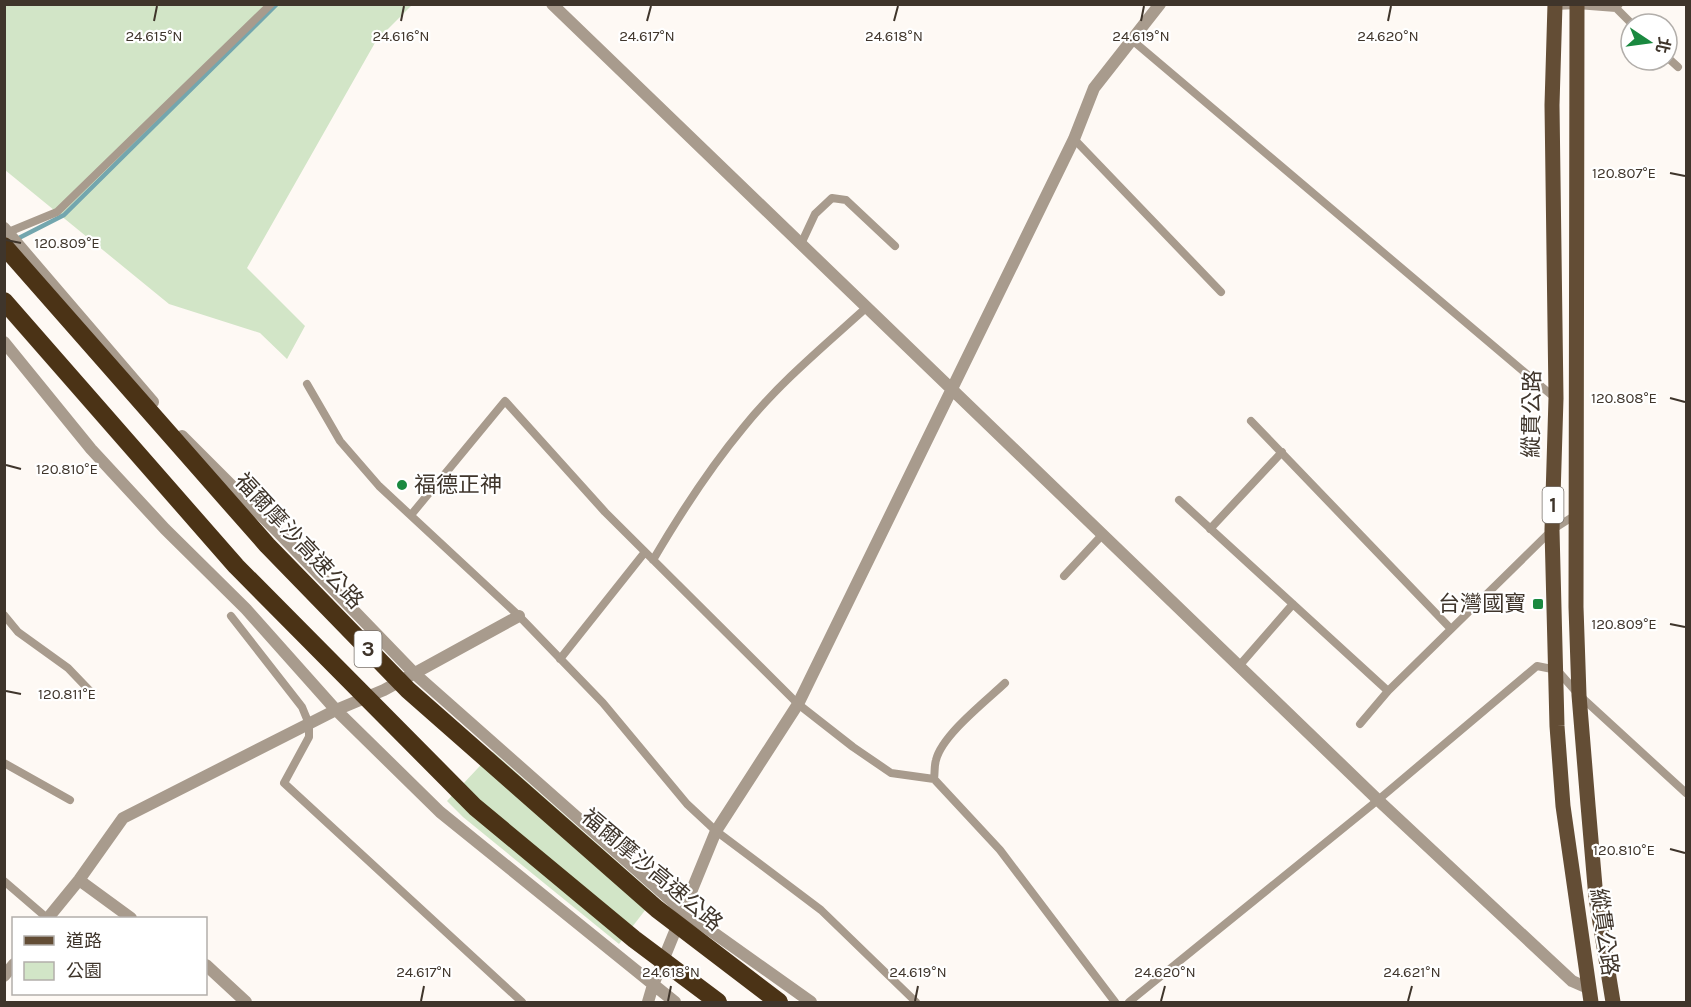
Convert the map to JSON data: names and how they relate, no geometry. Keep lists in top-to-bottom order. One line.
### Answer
{"streets":{"highway":["福爾摩沙高速公路","3"],"main road":["縱貫公路","1"]},"places":{"other":["福德正神"],"transit":["台灣國寶"]},"legend":["道路","公園"],"north":"right","coordinates":["24.615°N","24.616°N","24.617°N","24.618°N","24.619°N","24.620°N","120.807°E","120.809°E","120.808°E","120.810°E","120.811°E","24.621°N"]}
